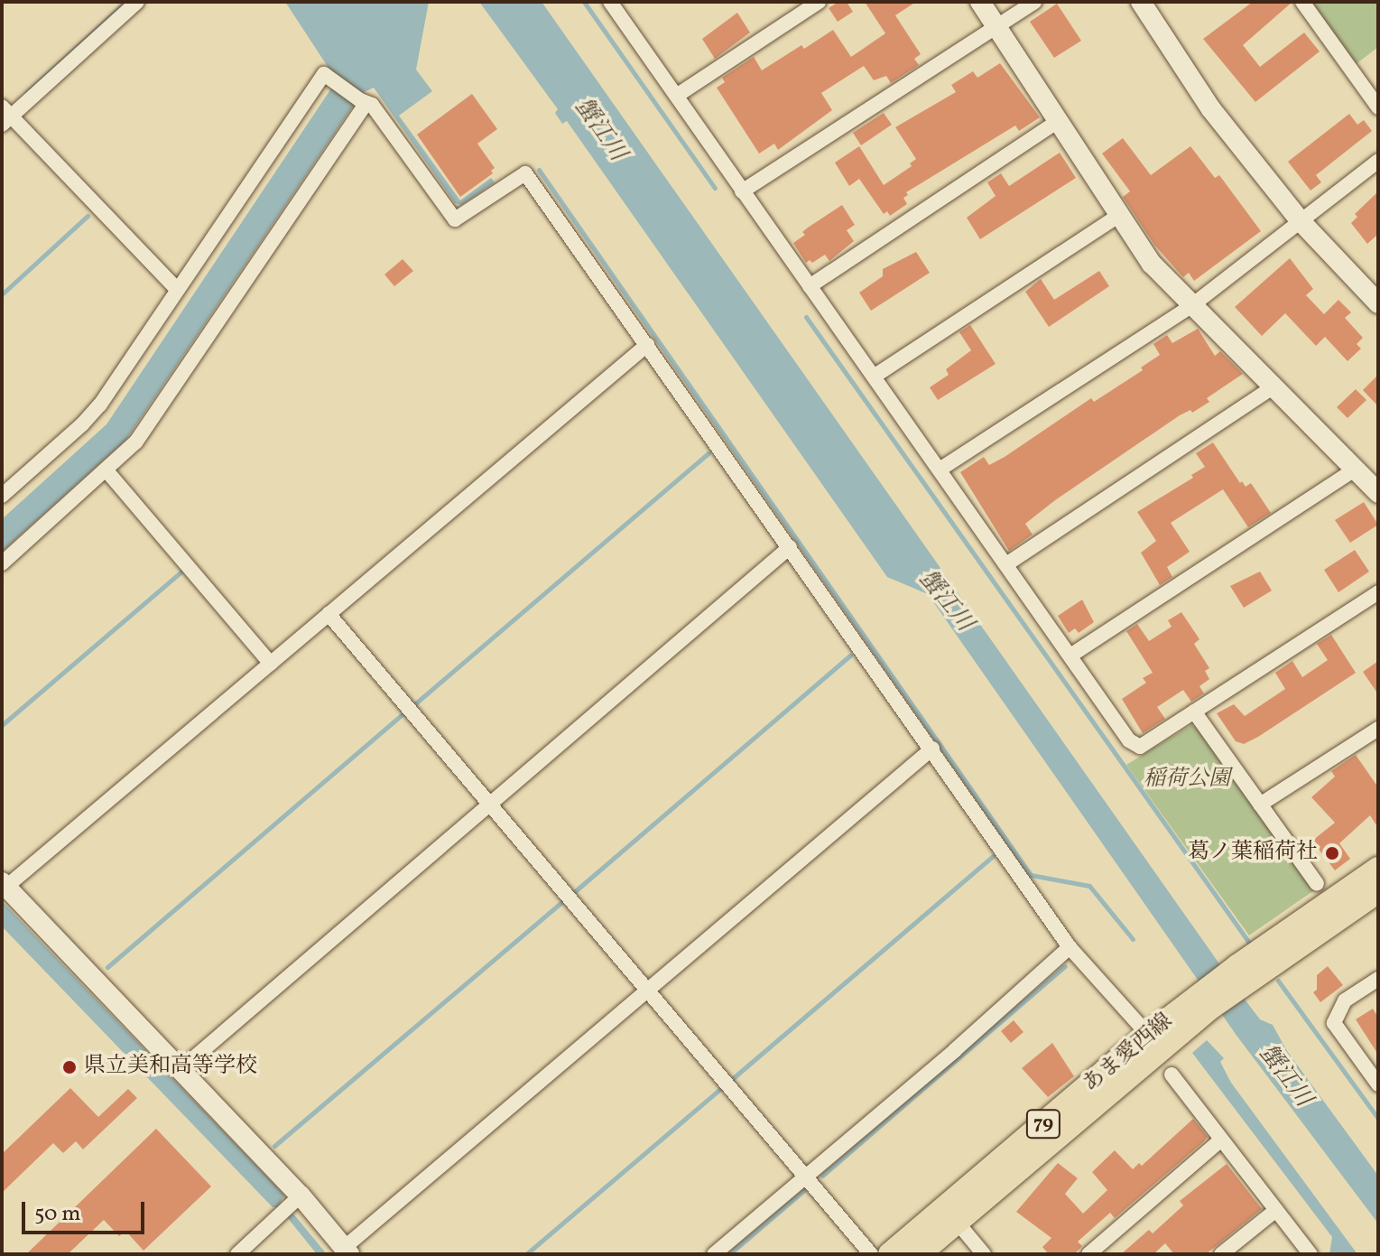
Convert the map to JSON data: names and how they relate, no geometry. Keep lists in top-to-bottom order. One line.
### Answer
{"streets":{"main road":["あま愛西線","79"]},"water":["蟹江川"],"parks":["稲荷公園"],"places":["葛ノ葉稲荷社","県立美和高等学校"],"scale_bar":"50 m"}
